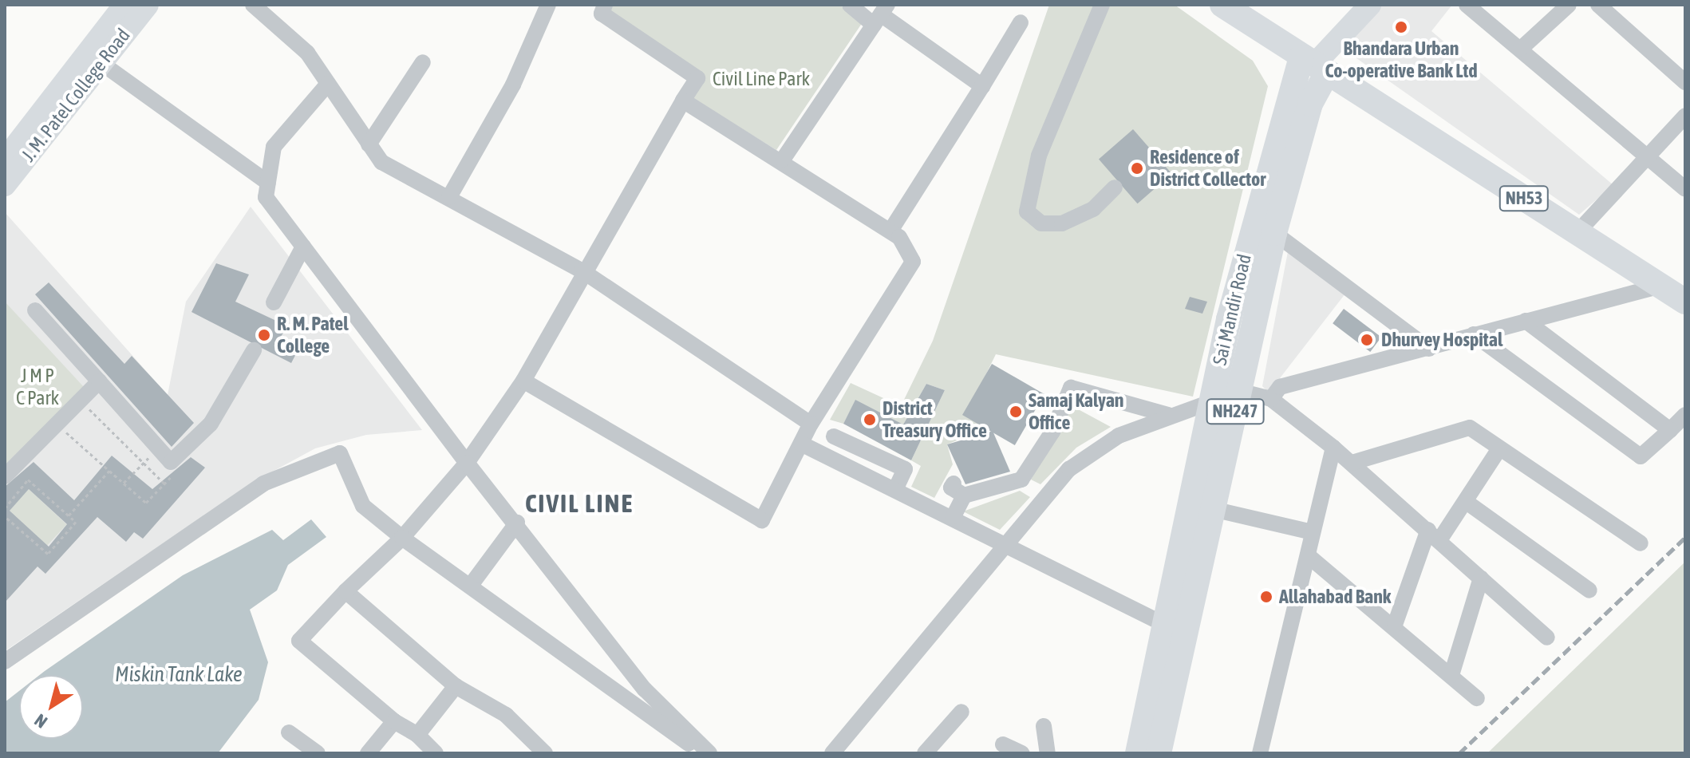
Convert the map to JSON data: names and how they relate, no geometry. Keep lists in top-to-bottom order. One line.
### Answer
{"streets":{"highway":["NH53","Sai Mandir Road","NH247"],"main road":["J. M. Patel College Road"]},"crossings":[["NH53","Sai Mandir Road"],["Sai Mandir Road","NH247"]],"districts":["CIVIL LINE"],"water":["Miskin Tank Lake"],"parks":["Civil Line Park","J M P C Park"],"places":["Bhandara Urban Co-operative Bank Ltd","Residence of District Collector","R. M. Patel College","Dhurvey Hospital","Samaj Kalyan Office","District Treasury Office","Allahabad Bank"],"north":"bottom left"}
